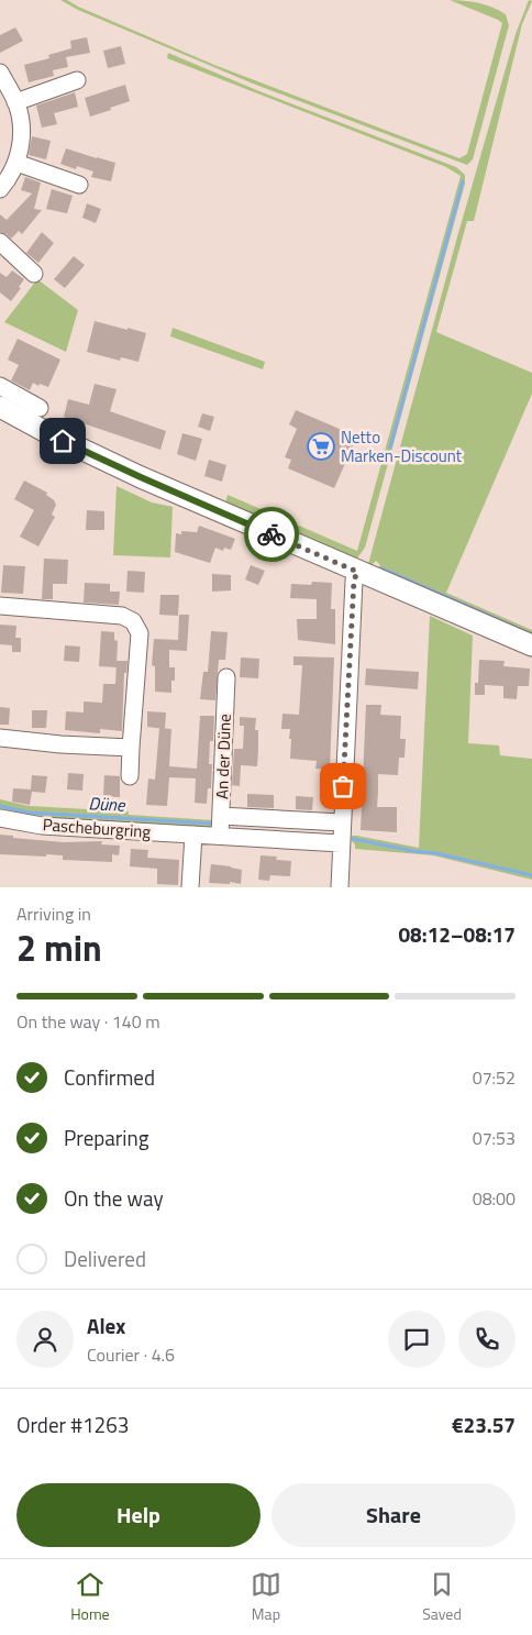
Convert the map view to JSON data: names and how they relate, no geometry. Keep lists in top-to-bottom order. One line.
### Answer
{"streets":{"street":["An der Düne","Pascheburgring"]},"crossings":[["An der Düne","Pascheburgring"]],"water":["Düne"],"places":{"supermarket":["Netto Marken-Discount"]},"page":{"heading":["2 min","Arriving in","08:12–08:17"],"panel":["Alex","Courier · 4.6","Order #1263","€23.57"],"bar":"On the way · 140 m","list":[["Confirmed","07:52"],["Preparing","07:53"],["On the way","08:00"],"Delivered"],"buttons":["Help","Share"],"tabs":["Home","Map","Saved"]}}
